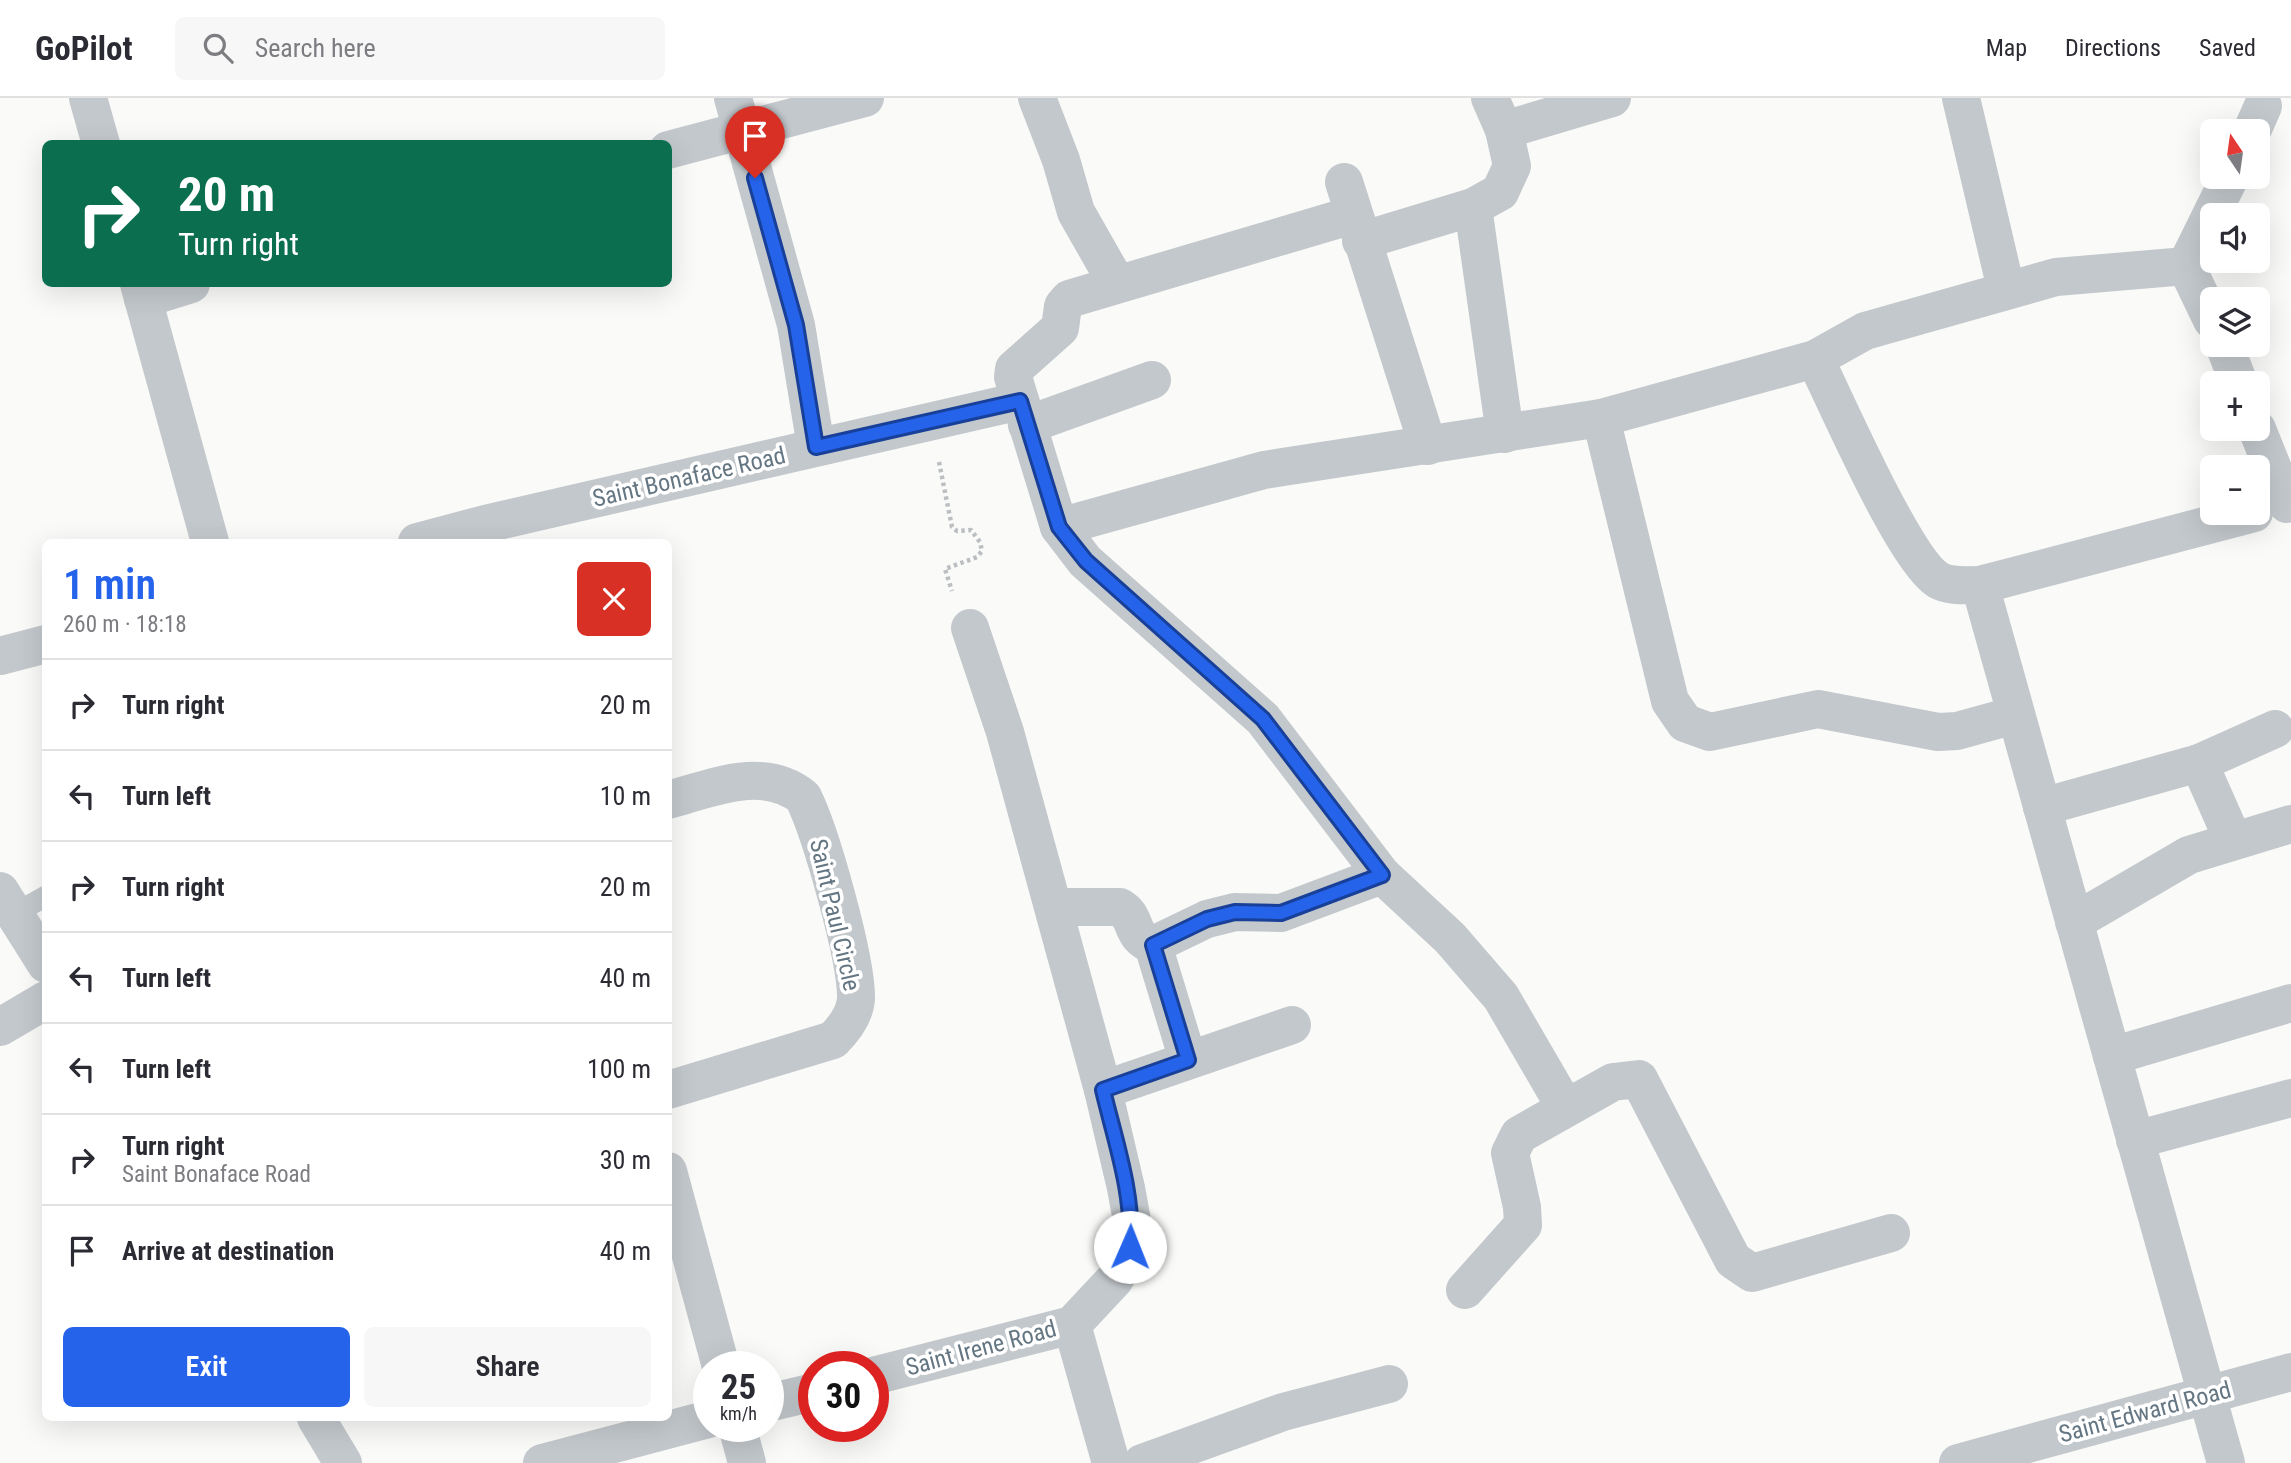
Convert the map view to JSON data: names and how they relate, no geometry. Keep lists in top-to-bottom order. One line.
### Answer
{"streets":{"street":["Saint Bonaface Road","Saint Paul Circle","Saint Irene Road","Saint Edward Road"]},"north":"top","page":{"header":"GoPilot","search":"Search here","nav":["Map","Directions","Saved"],"map_buttons":["+","−"],"turn":["20 m","Turn right"],"heading":["1 min","260 m · 18:18"],"list":[{"name":"Turn right","value":"20 m"},{"name":"Turn left","value":"10 m"},{"name":"Turn right","value":"20 m"},{"name":"Turn left","value":"40 m"},{"name":"Turn left","value":"100 m"},{"name":"Turn right","note":"Saint Bonaface Road","value":"30 m"},{"name":"Arrive at destination","value":"40 m"}],"buttons":["Exit","Share"],"speed":"25 km/h","limit":"30"}}
